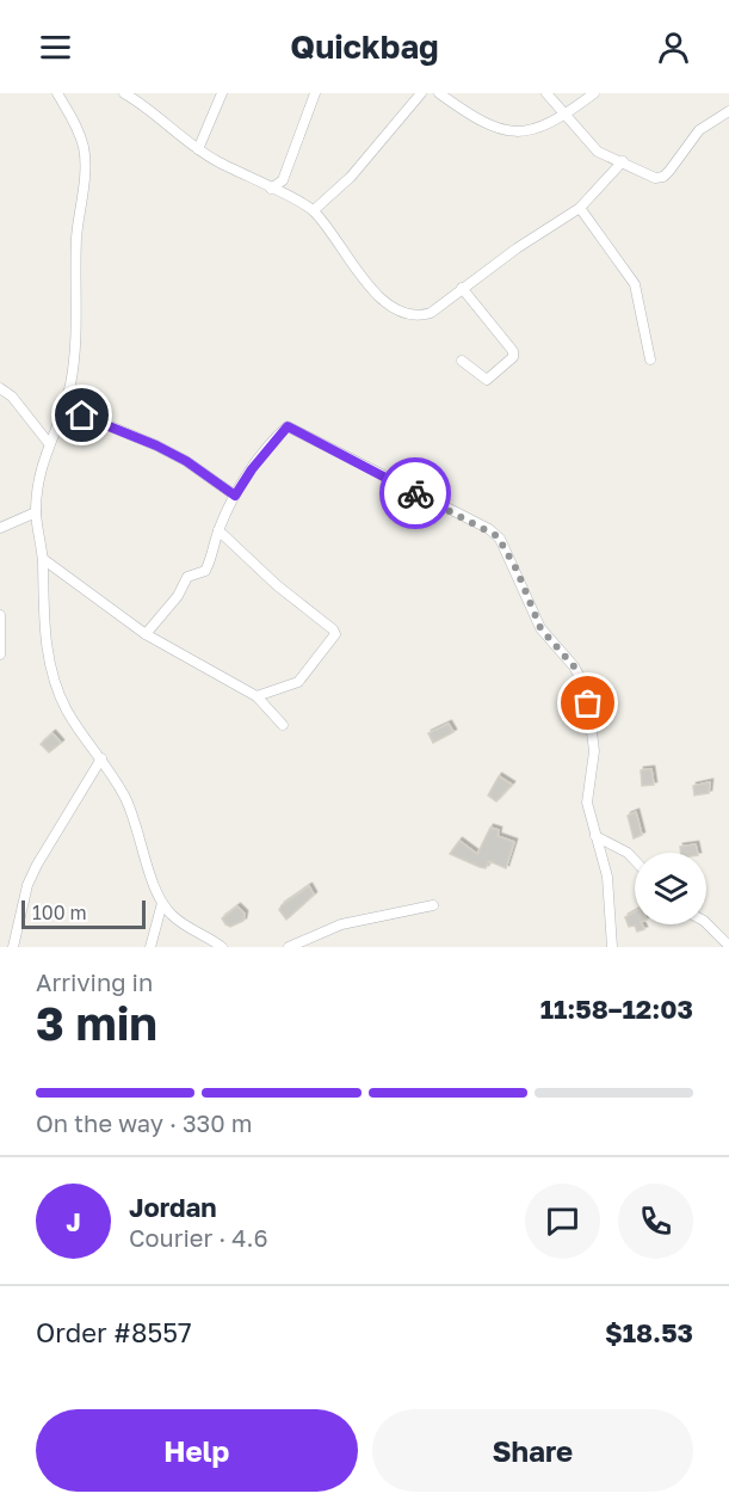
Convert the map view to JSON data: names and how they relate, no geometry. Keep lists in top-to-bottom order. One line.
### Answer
{"scale_bar":"100 m","page":{"header":"Quickbag","scale":"100 m","heading":["3 min","Arriving in","11:58–12:03"],"panel":["Jordan","Courier · 4.6","Order #8557","$18.53"],"bar":"On the way · 330 m","round":"J","buttons":["Help","Share"]}}
